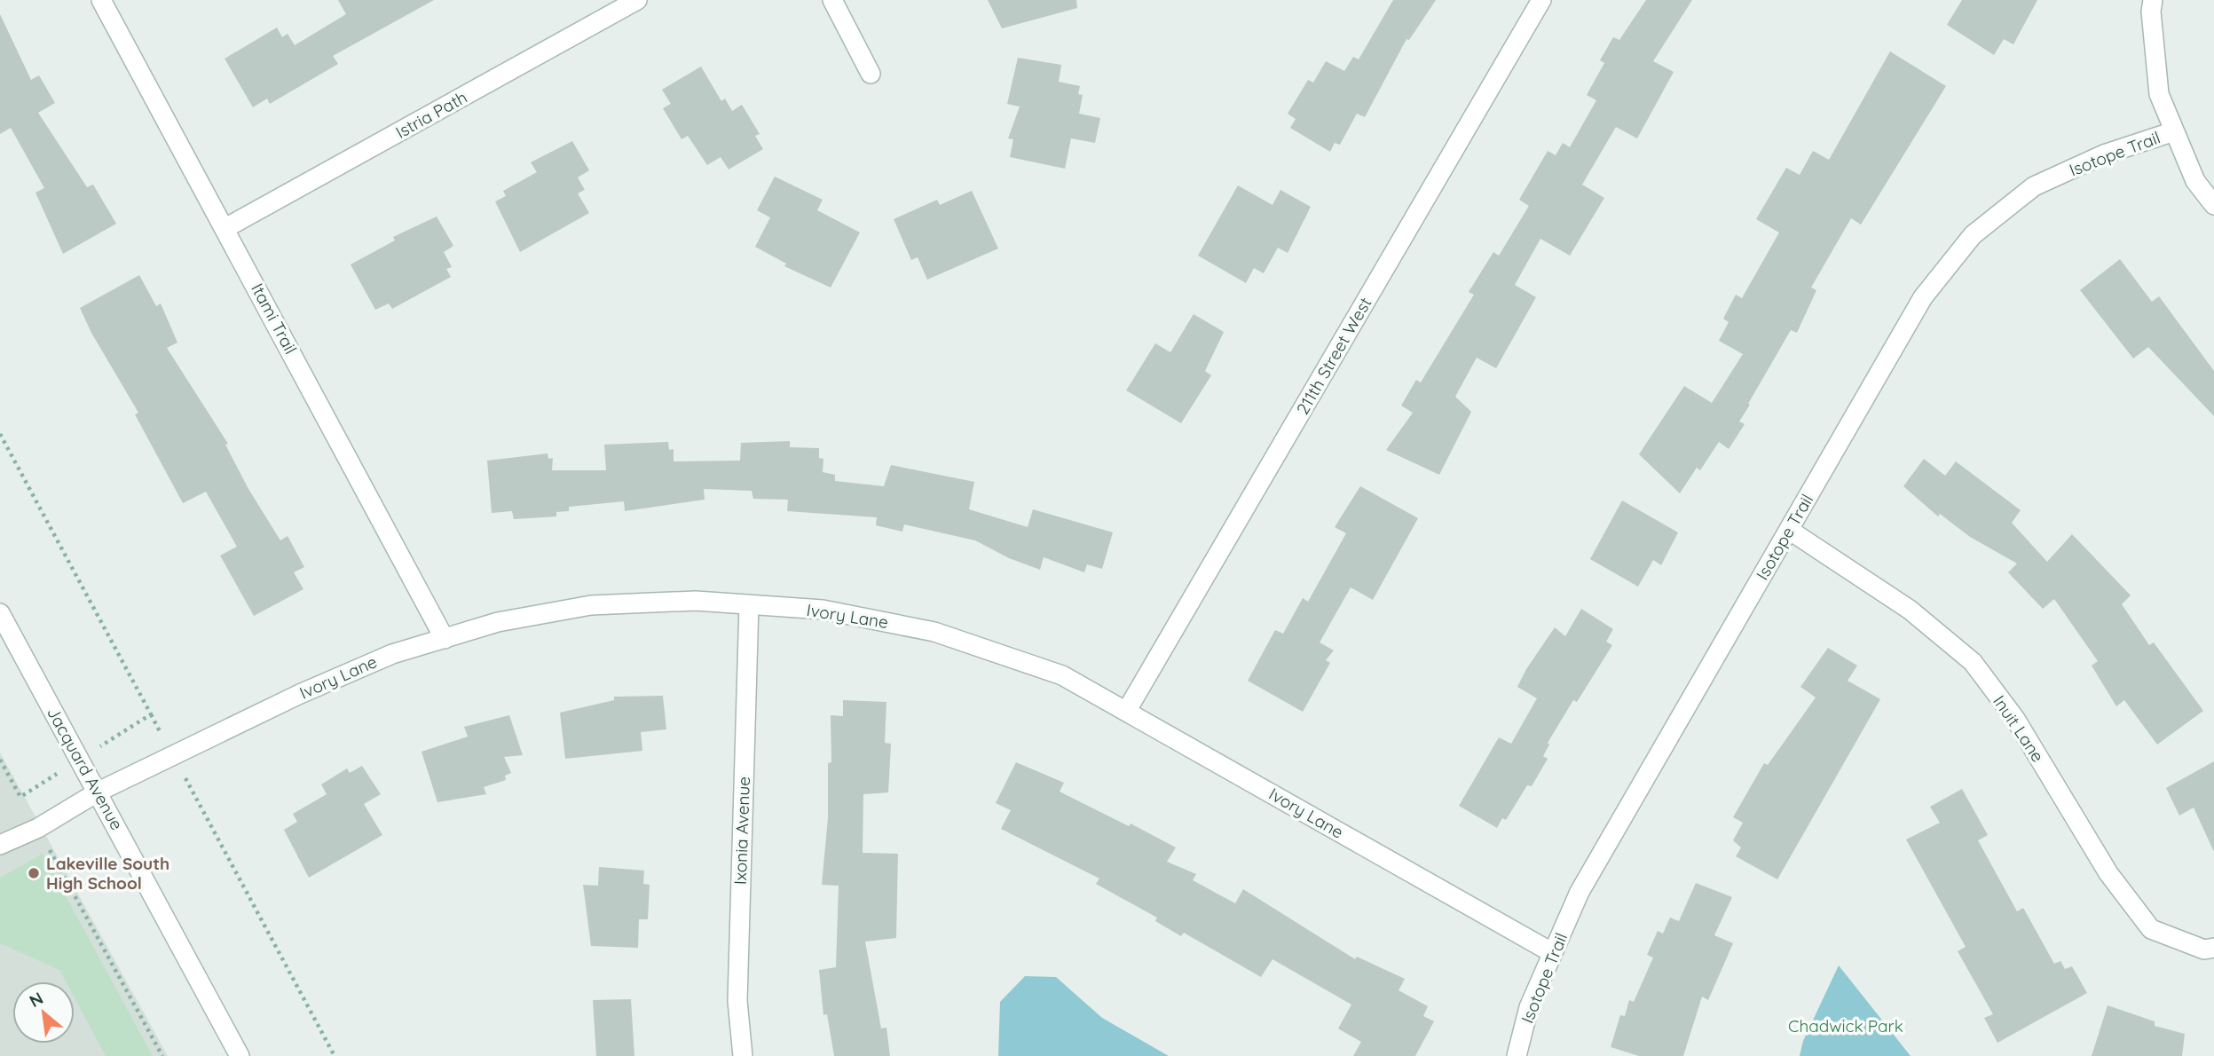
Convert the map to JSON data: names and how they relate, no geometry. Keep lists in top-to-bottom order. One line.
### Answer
{"streets":{"street":["Istria Path","Isotope Trail","Itami Trail","211th Street West","Ivory Lane","Inuit Lane","Jacquard Avenue","Ixonia Avenue"]},"crossings":[["Istria Path","Itami Trail"],["Isotope Trail","Ivory Lane"],["Isotope Trail","Inuit Lane"],["Itami Trail","Ivory Lane"],["211th Street West","Ivory Lane"],["Ivory Lane","Jacquard Avenue"],["Ivory Lane","Ixonia Avenue"]],"parks":["Chadwick Park"],"places":["Lakeville South High School"],"north":"top left"}
